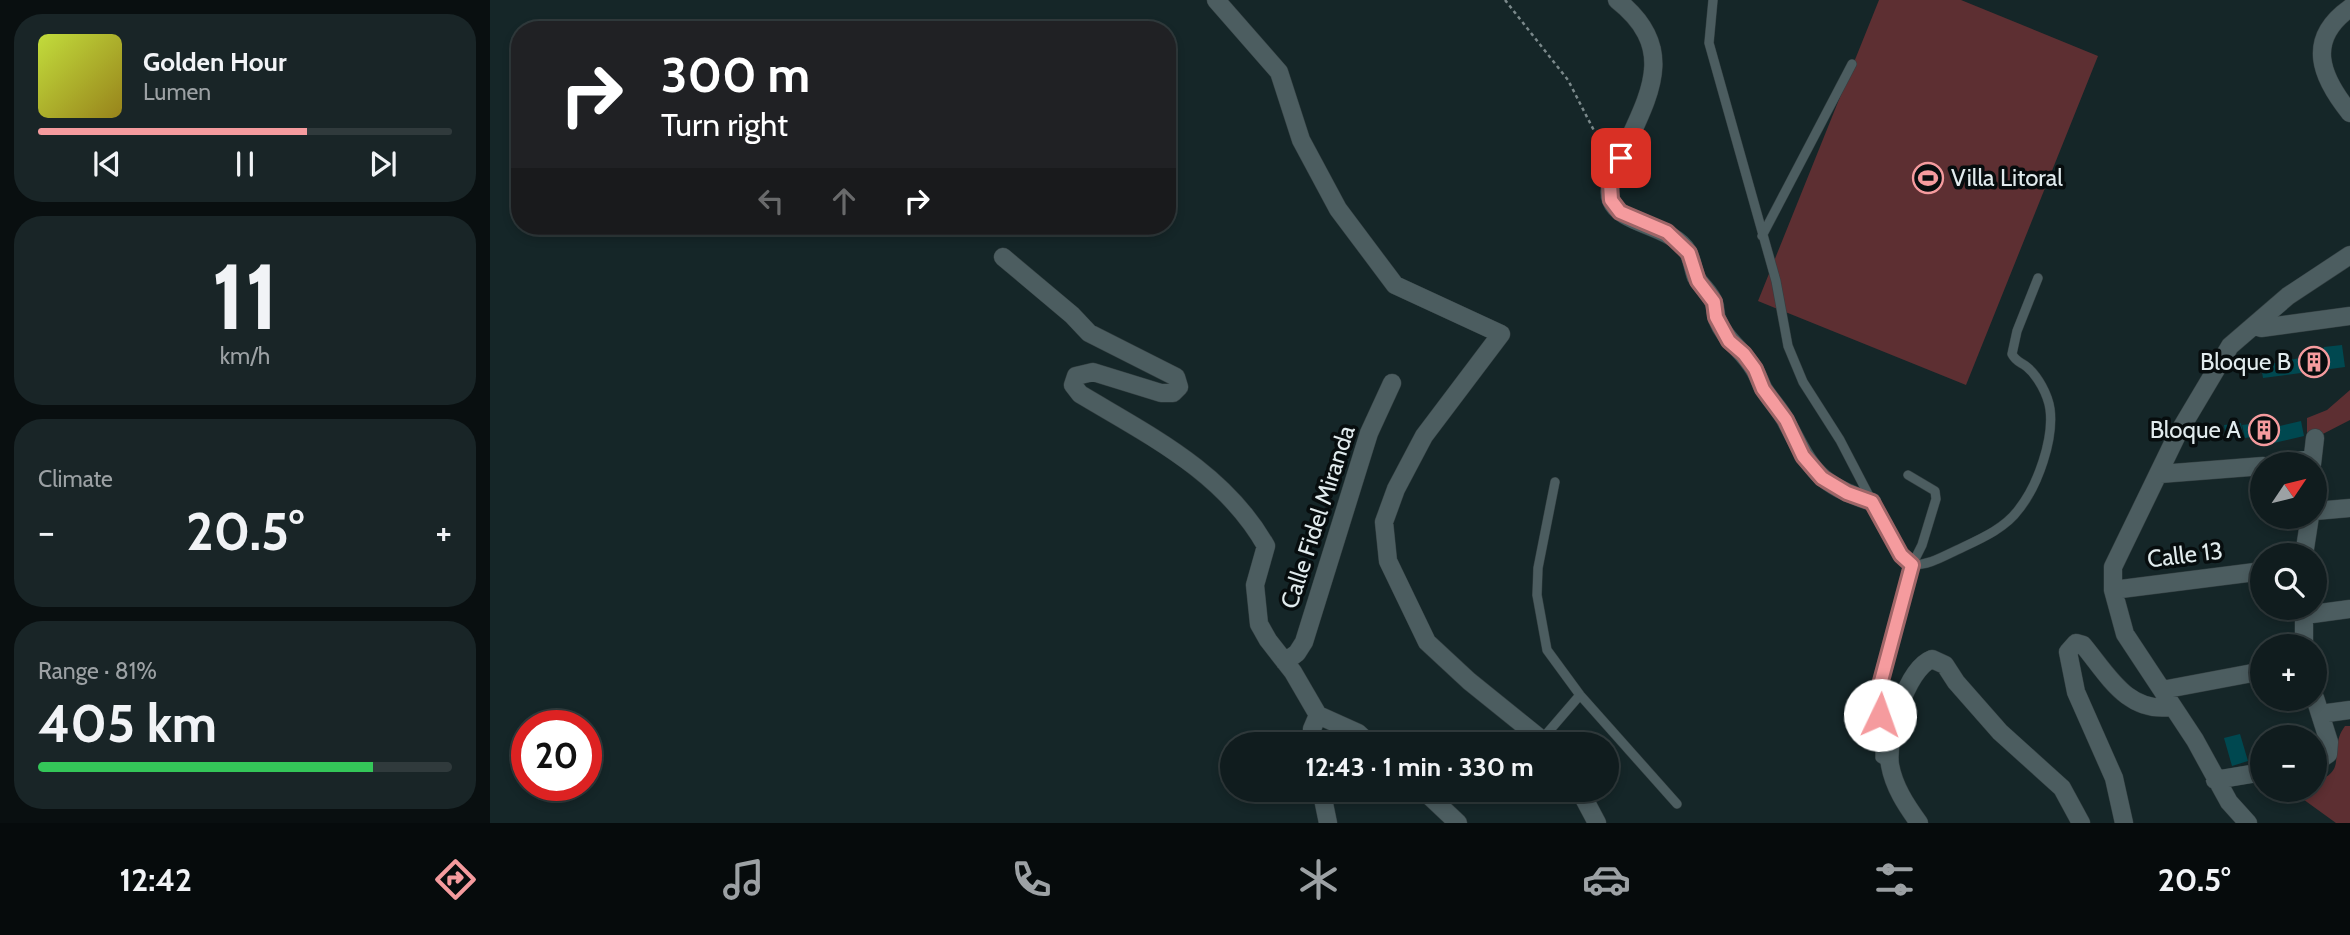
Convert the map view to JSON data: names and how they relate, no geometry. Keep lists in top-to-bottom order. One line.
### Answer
{"streets":{"street":["Calle Fidel Miranda","Calle 13"]},"places":{"sports":["Villa Litoral"],"building":["Bloque B","Bloque A"]},"north":"top right","page":{"turn":["300 m","Turn right"],"song":["Golden Hour","Lumen"],"tile":[["11","km/h"],"Climate",["Range · 81%","405 km"]],"map_buttons":["+","−"],"heat":["−","20.5°","+"],"limit":"20","trip":"12:43 · 1 min · 330 m","tabs":["12:42","20.5°"]}}
